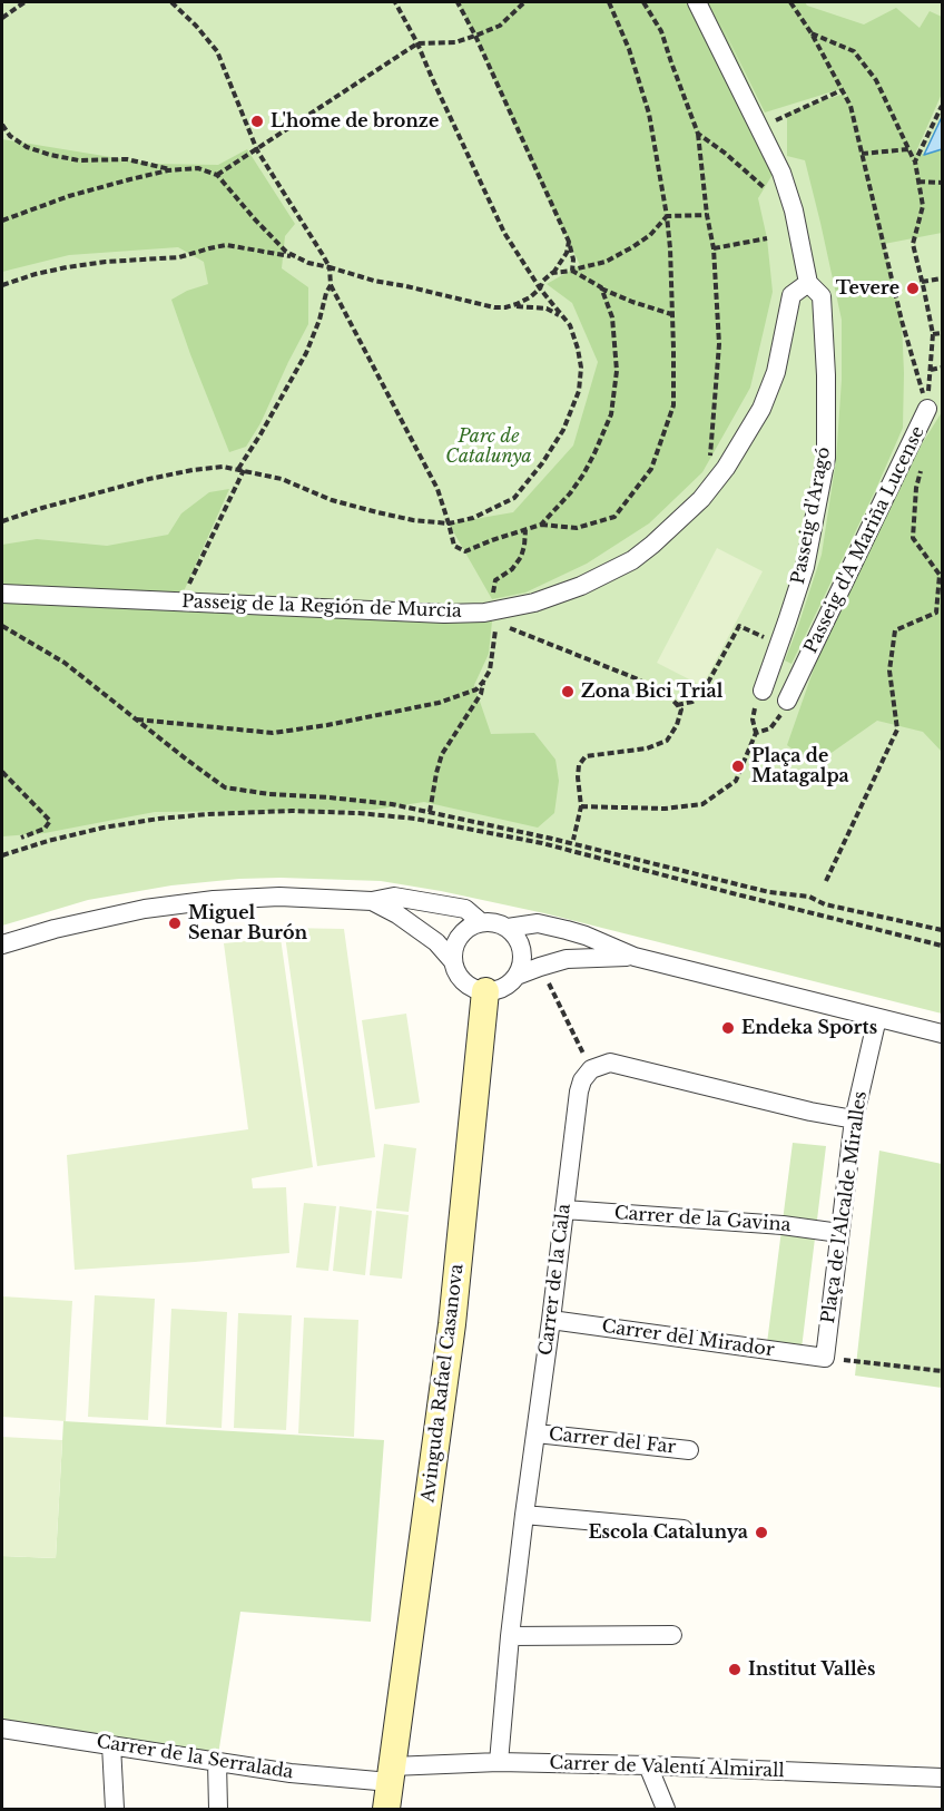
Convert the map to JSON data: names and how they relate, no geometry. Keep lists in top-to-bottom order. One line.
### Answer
{"streets":{"street":["Passeig d'Aragó","Passeig d'A Mariña Lucense","Passeig de la Región de Murcia","Plaça de l'Alcalde Miralles","Carrer de la Gavina","Carrer de la Cala","Carrer del Mirador","Avinguda Rafael Casanova","Carrer del Far","Carrer de la Serralada","Carrer de Valentí Almirall"]},"crossings":[["Passeig d'Aragó","Passeig de la Región de Murcia"],["Plaça de l'Alcalde Miralles","Carrer de la Gavina"],["Plaça de l'Alcalde Miralles","Carrer del Mirador"],["Carrer de la Gavina","Carrer de la Cala"],["Carrer de la Cala","Carrer del Mirador"],["Carrer de la Cala","Carrer del Far"],["Carrer de la Cala","Carrer de Valentí Almirall"],["Avinguda Rafael Casanova","Carrer de la Serralada"],["Avinguda Rafael Casanova","Carrer de Valentí Almirall"],["Carrer de la Serralada","Carrer de Valentí Almirall"]],"parks":["Parc de Catalunya"],"places":["L'home de bronze","Tevere","Zona Bici Trial","Plaça de Matagalpa","Miguel Senar Burón","Endeka Sports","Escola Catalunya","Institut Vallès"]}
